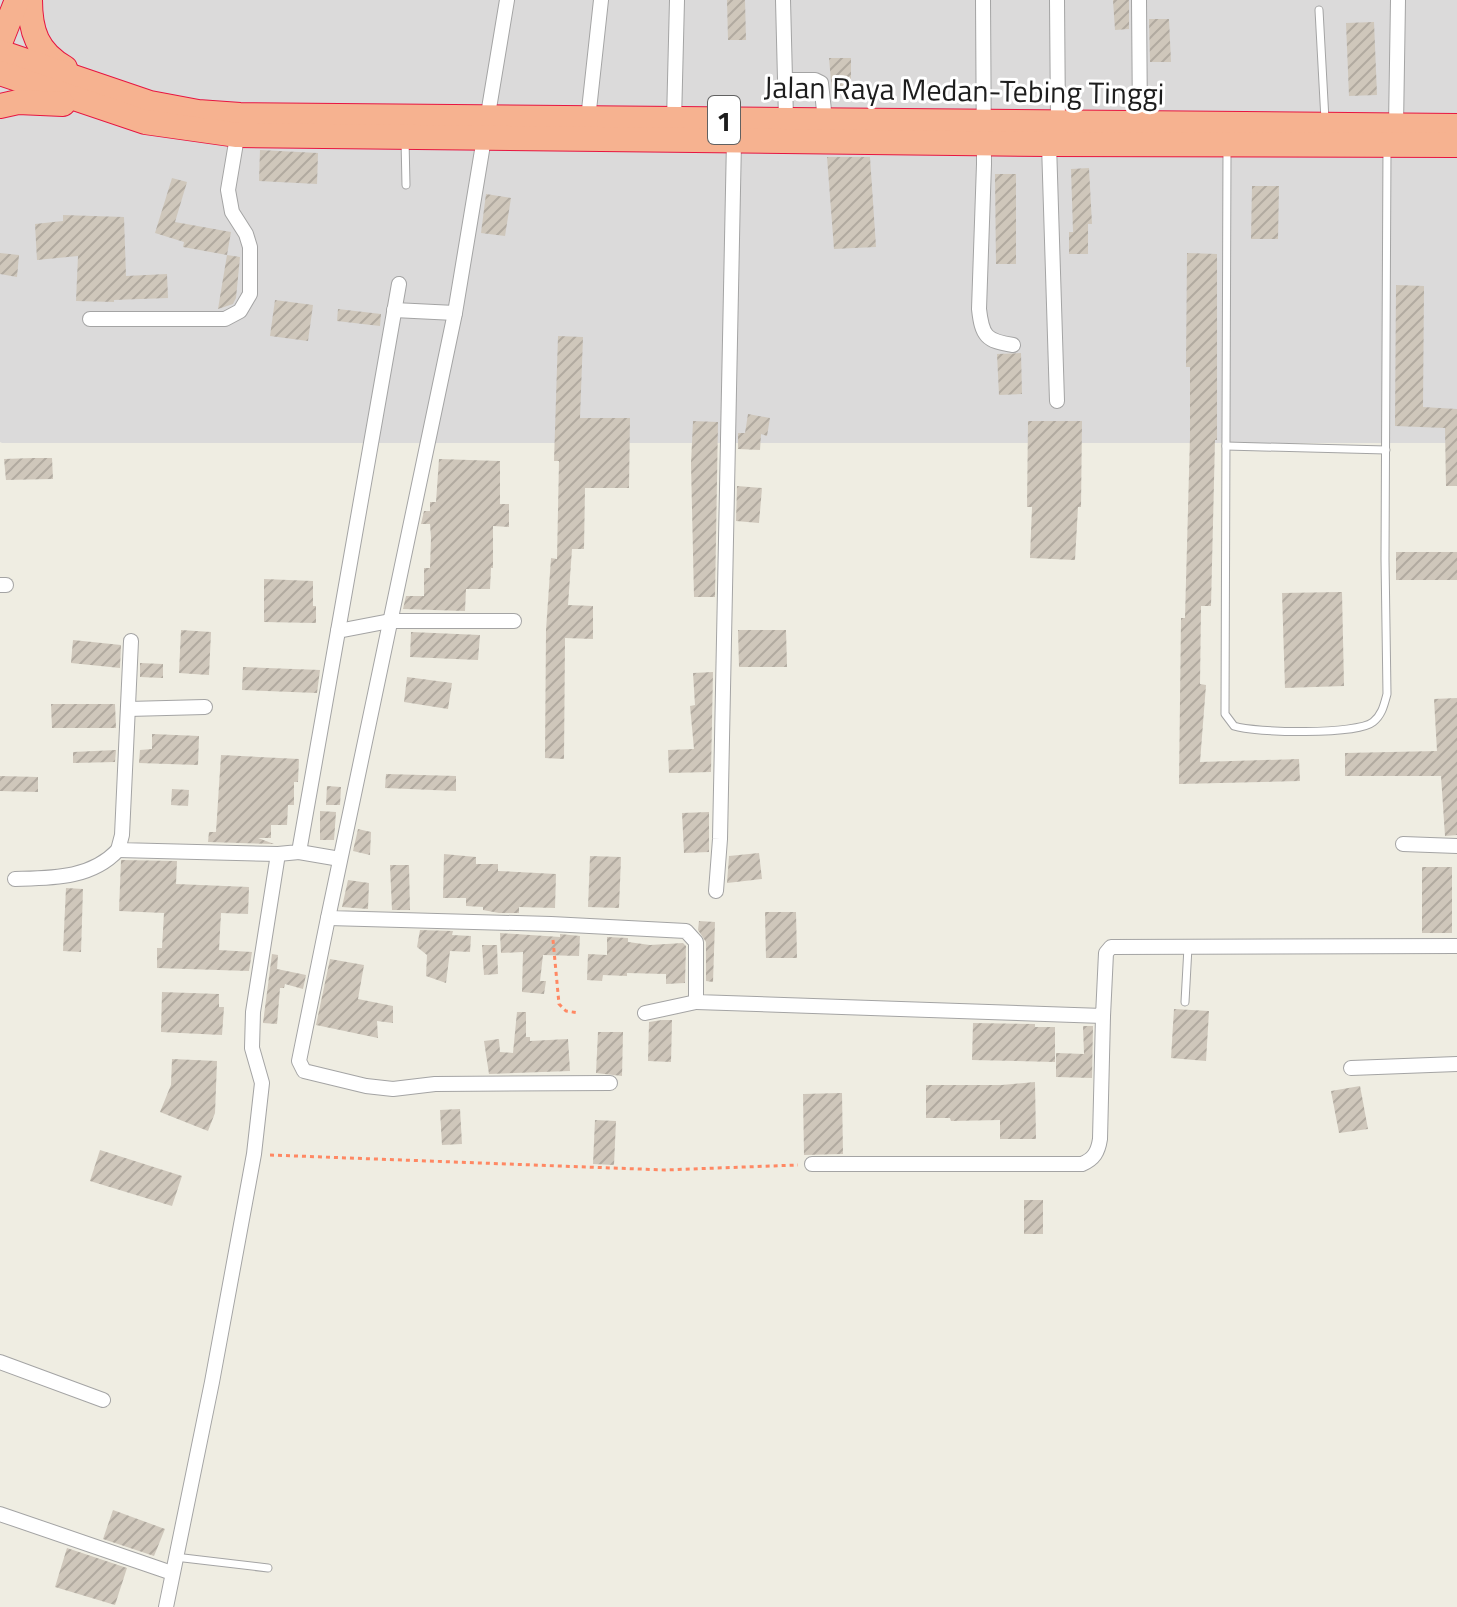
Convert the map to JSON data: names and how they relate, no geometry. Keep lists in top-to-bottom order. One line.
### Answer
{"streets":{"highway":["Jalan Raya Medan-Tebing Tinggi","1"]}}
